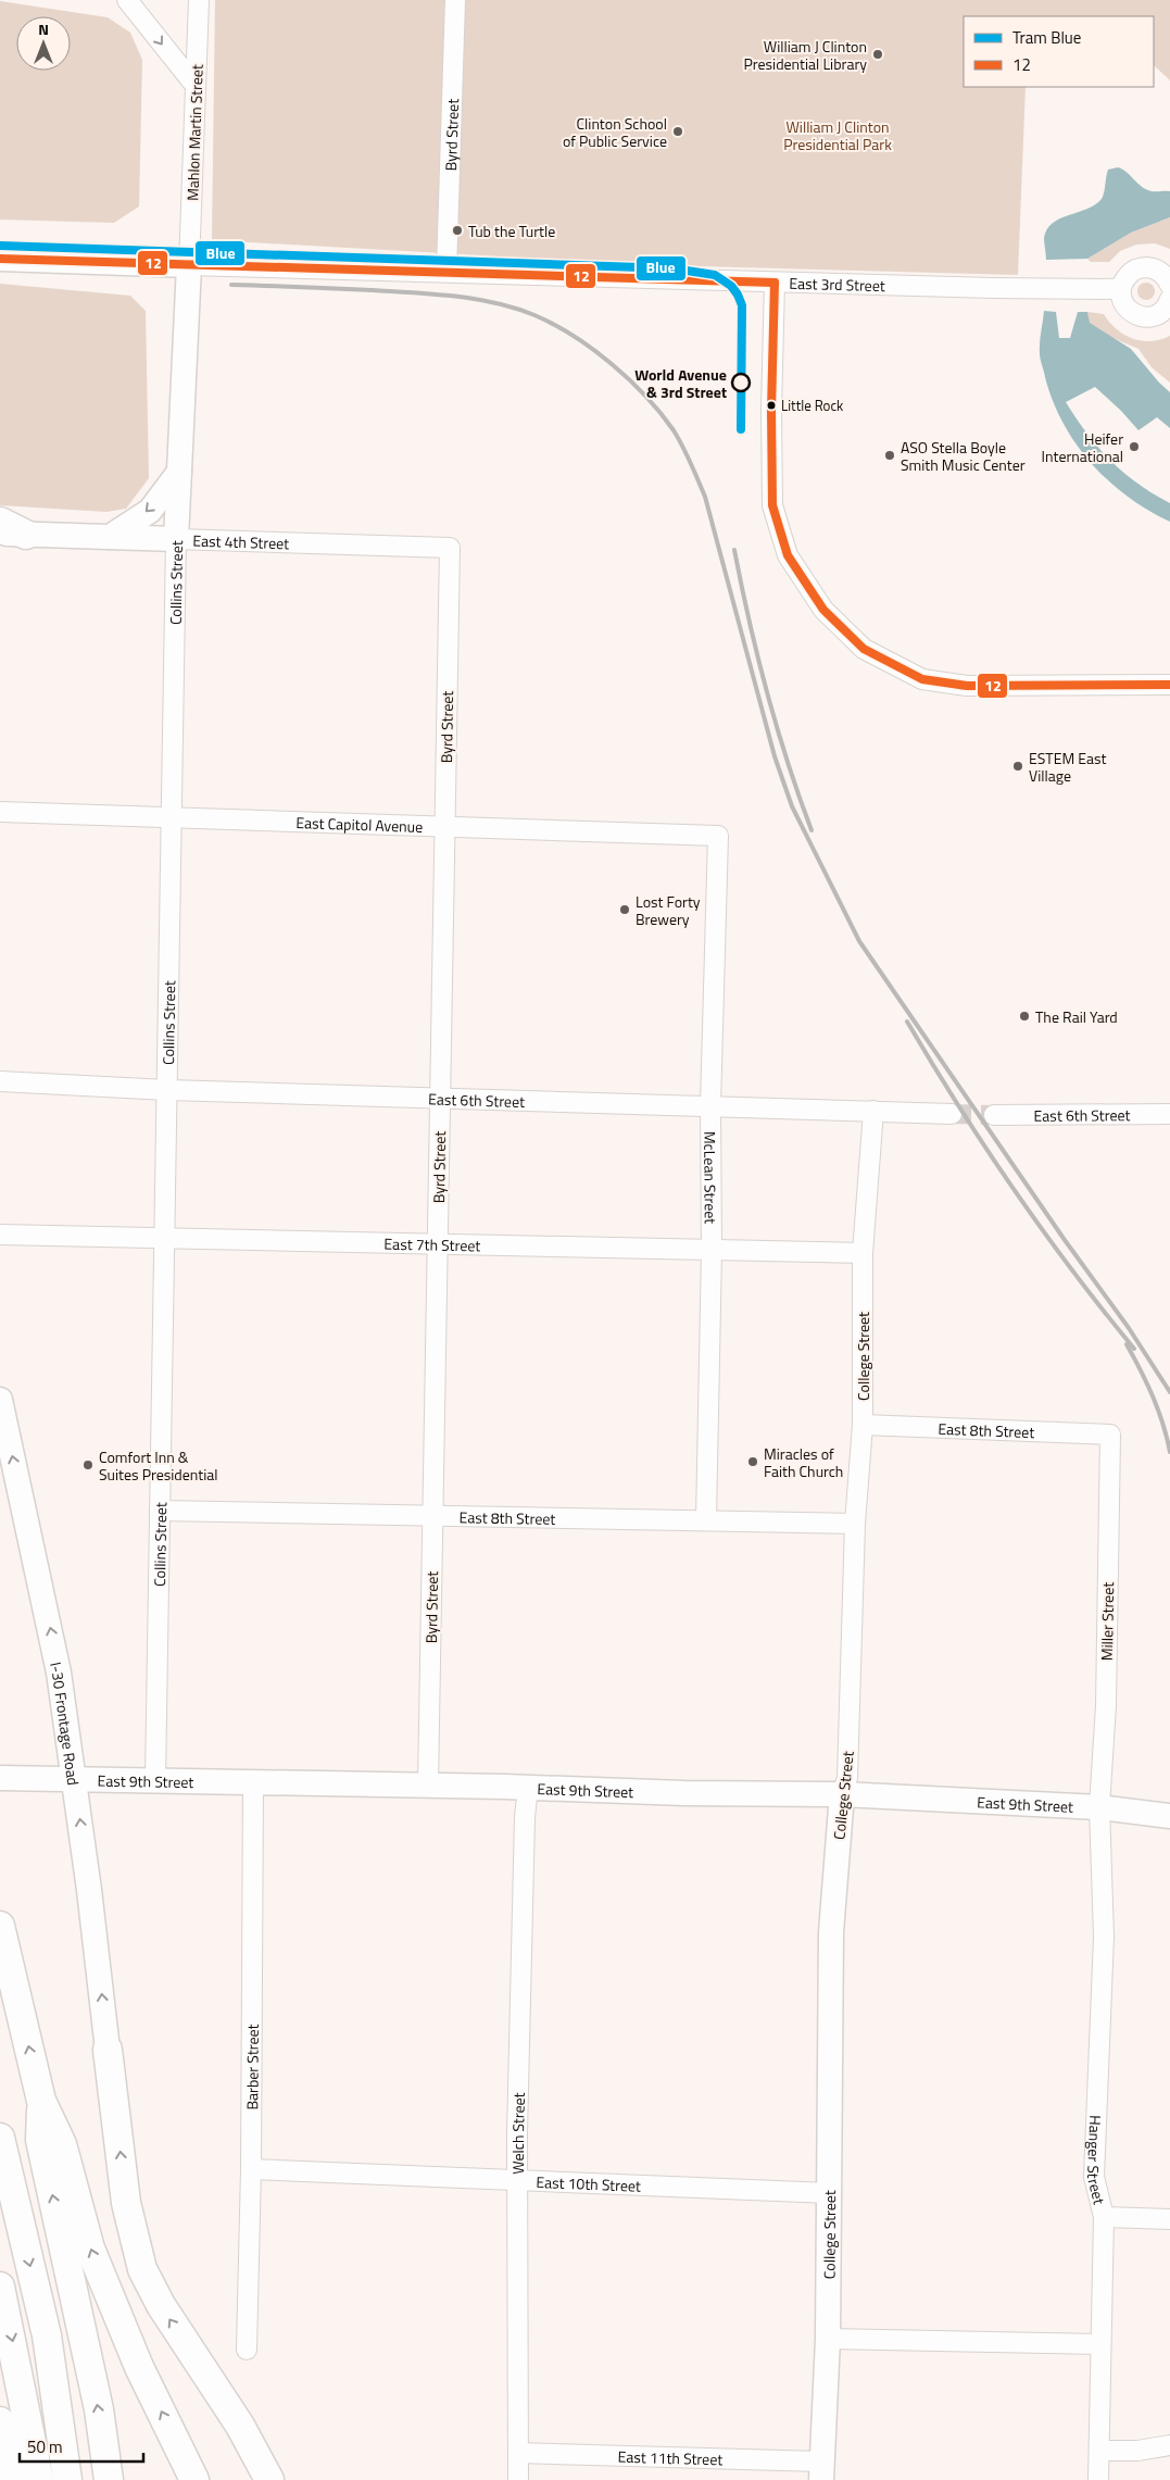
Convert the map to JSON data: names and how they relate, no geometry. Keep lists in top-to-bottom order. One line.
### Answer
{"streets":{"main road":["East 3rd Street","East 4th Street","Collins Street","College Street","I-30 Frontage Road","East 9th Street"],"street":["Mahlon Martin Street","Byrd Street","East Capitol Avenue","East 6th Street","McLean Street","East 7th Street","East 8th Street","Miller Street","Barber Street","Welch Street","Hanger Street","East 10th Street","East 11th Street"]},"crossings":[["Mahlon Martin Street","East 3rd Street"],["Mahlon Martin Street","Collins Street"],["Byrd Street","East 3rd Street"],["Byrd Street","East 4th Street"],["Byrd Street","East Capitol Avenue"],["Byrd Street","East 6th Street"],["Byrd Street","East 7th Street"],["Byrd Street","East 8th Street"],["Byrd Street","East 9th Street"],["East 3rd Street","Collins Street"],["East 4th Street","Collins Street"],["Collins Street","East Capitol Avenue"],["Collins Street","East 6th Street"],["Collins Street","East 7th Street"],["Collins Street","East 8th Street"],["Collins Street","East 9th Street"],["East Capitol Avenue","McLean Street"],["East 6th Street","McLean Street"],["East 6th Street","College Street"],["McLean Street","East 7th Street"],["McLean Street","East 8th Street"],["East 7th Street","College Street"],["College Street","East 8th Street"],["College Street","East 9th Street"],["College Street","East 10th Street"],["College Street","East 11th Street"],["East 8th Street","Miller Street"],["Miller Street","East 9th Street"],["Miller Street","Hanger Street"],["I-30 Frontage Road","East 9th Street"],["East 9th Street","Barber Street"],["East 9th Street","Welch Street"],["East 9th Street","Hanger Street"],["Barber Street","East 10th Street"],["Welch Street","East 10th Street"],["Welch Street","East 11th Street"]],"one_way":["I-30 Frontage Road"],"parks":["William J Clinton Presidential Park"],"places":["William J Clinton Presidential Library","Clinton School of Public Service","Tub the Turtle","World Avenue & 3rd Street","Little Rock","Heifer International","ASO Stella Boyle Smith Music Center","ESTEM East Village","Lost Forty Brewery","The Rail Yard","Miracles of Faith Church","Comfort Inn & Suites Presidential"],"lines":["tram line Blue","transit line 12"],"legend":["Tram Blue","12"],"scale_bar":"50 m","north":"top"}
